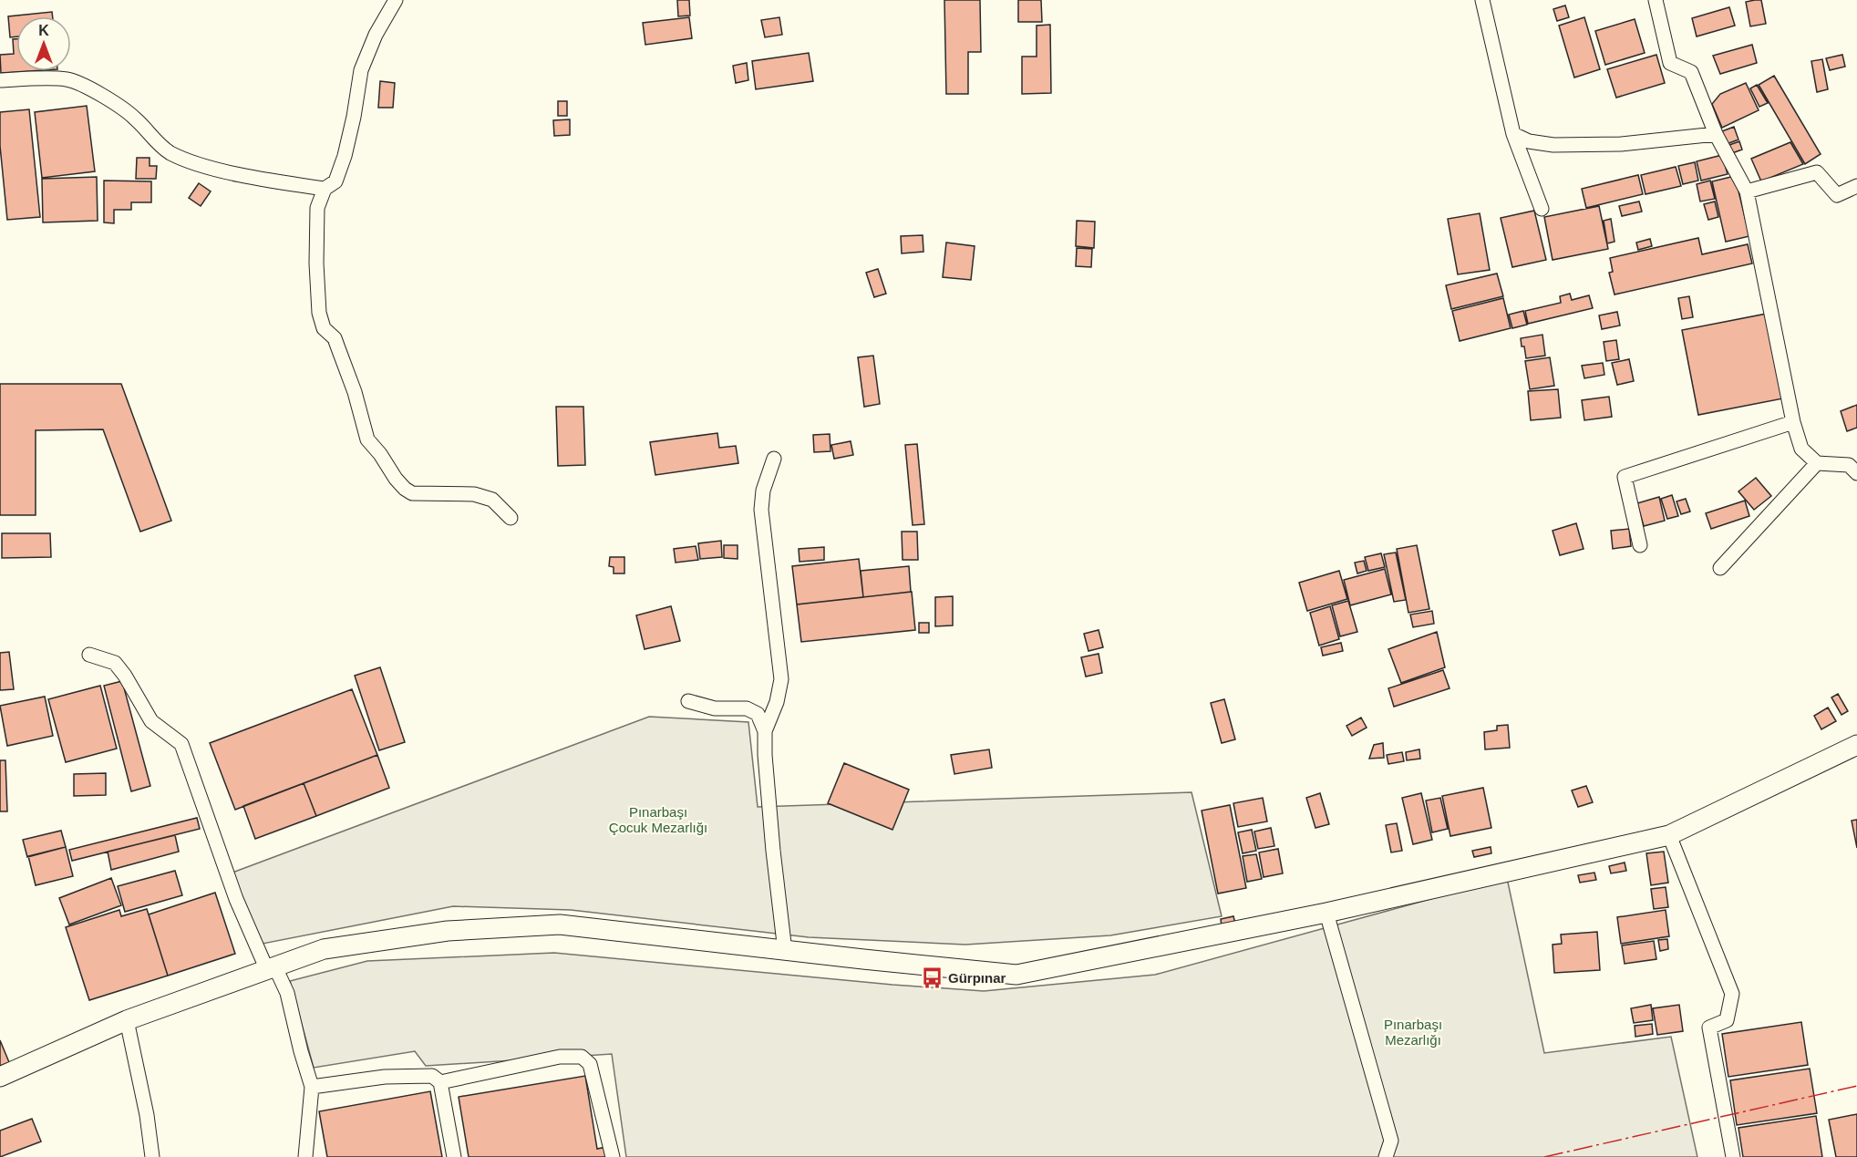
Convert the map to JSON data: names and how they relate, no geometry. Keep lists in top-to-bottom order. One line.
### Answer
{"parks":["Pınarbaşı Çocuk Mezarlığı","Pınarbaşı Mezarlığı"],"places":{"bus stop":["Gürpınar"]},"north":"top"}
